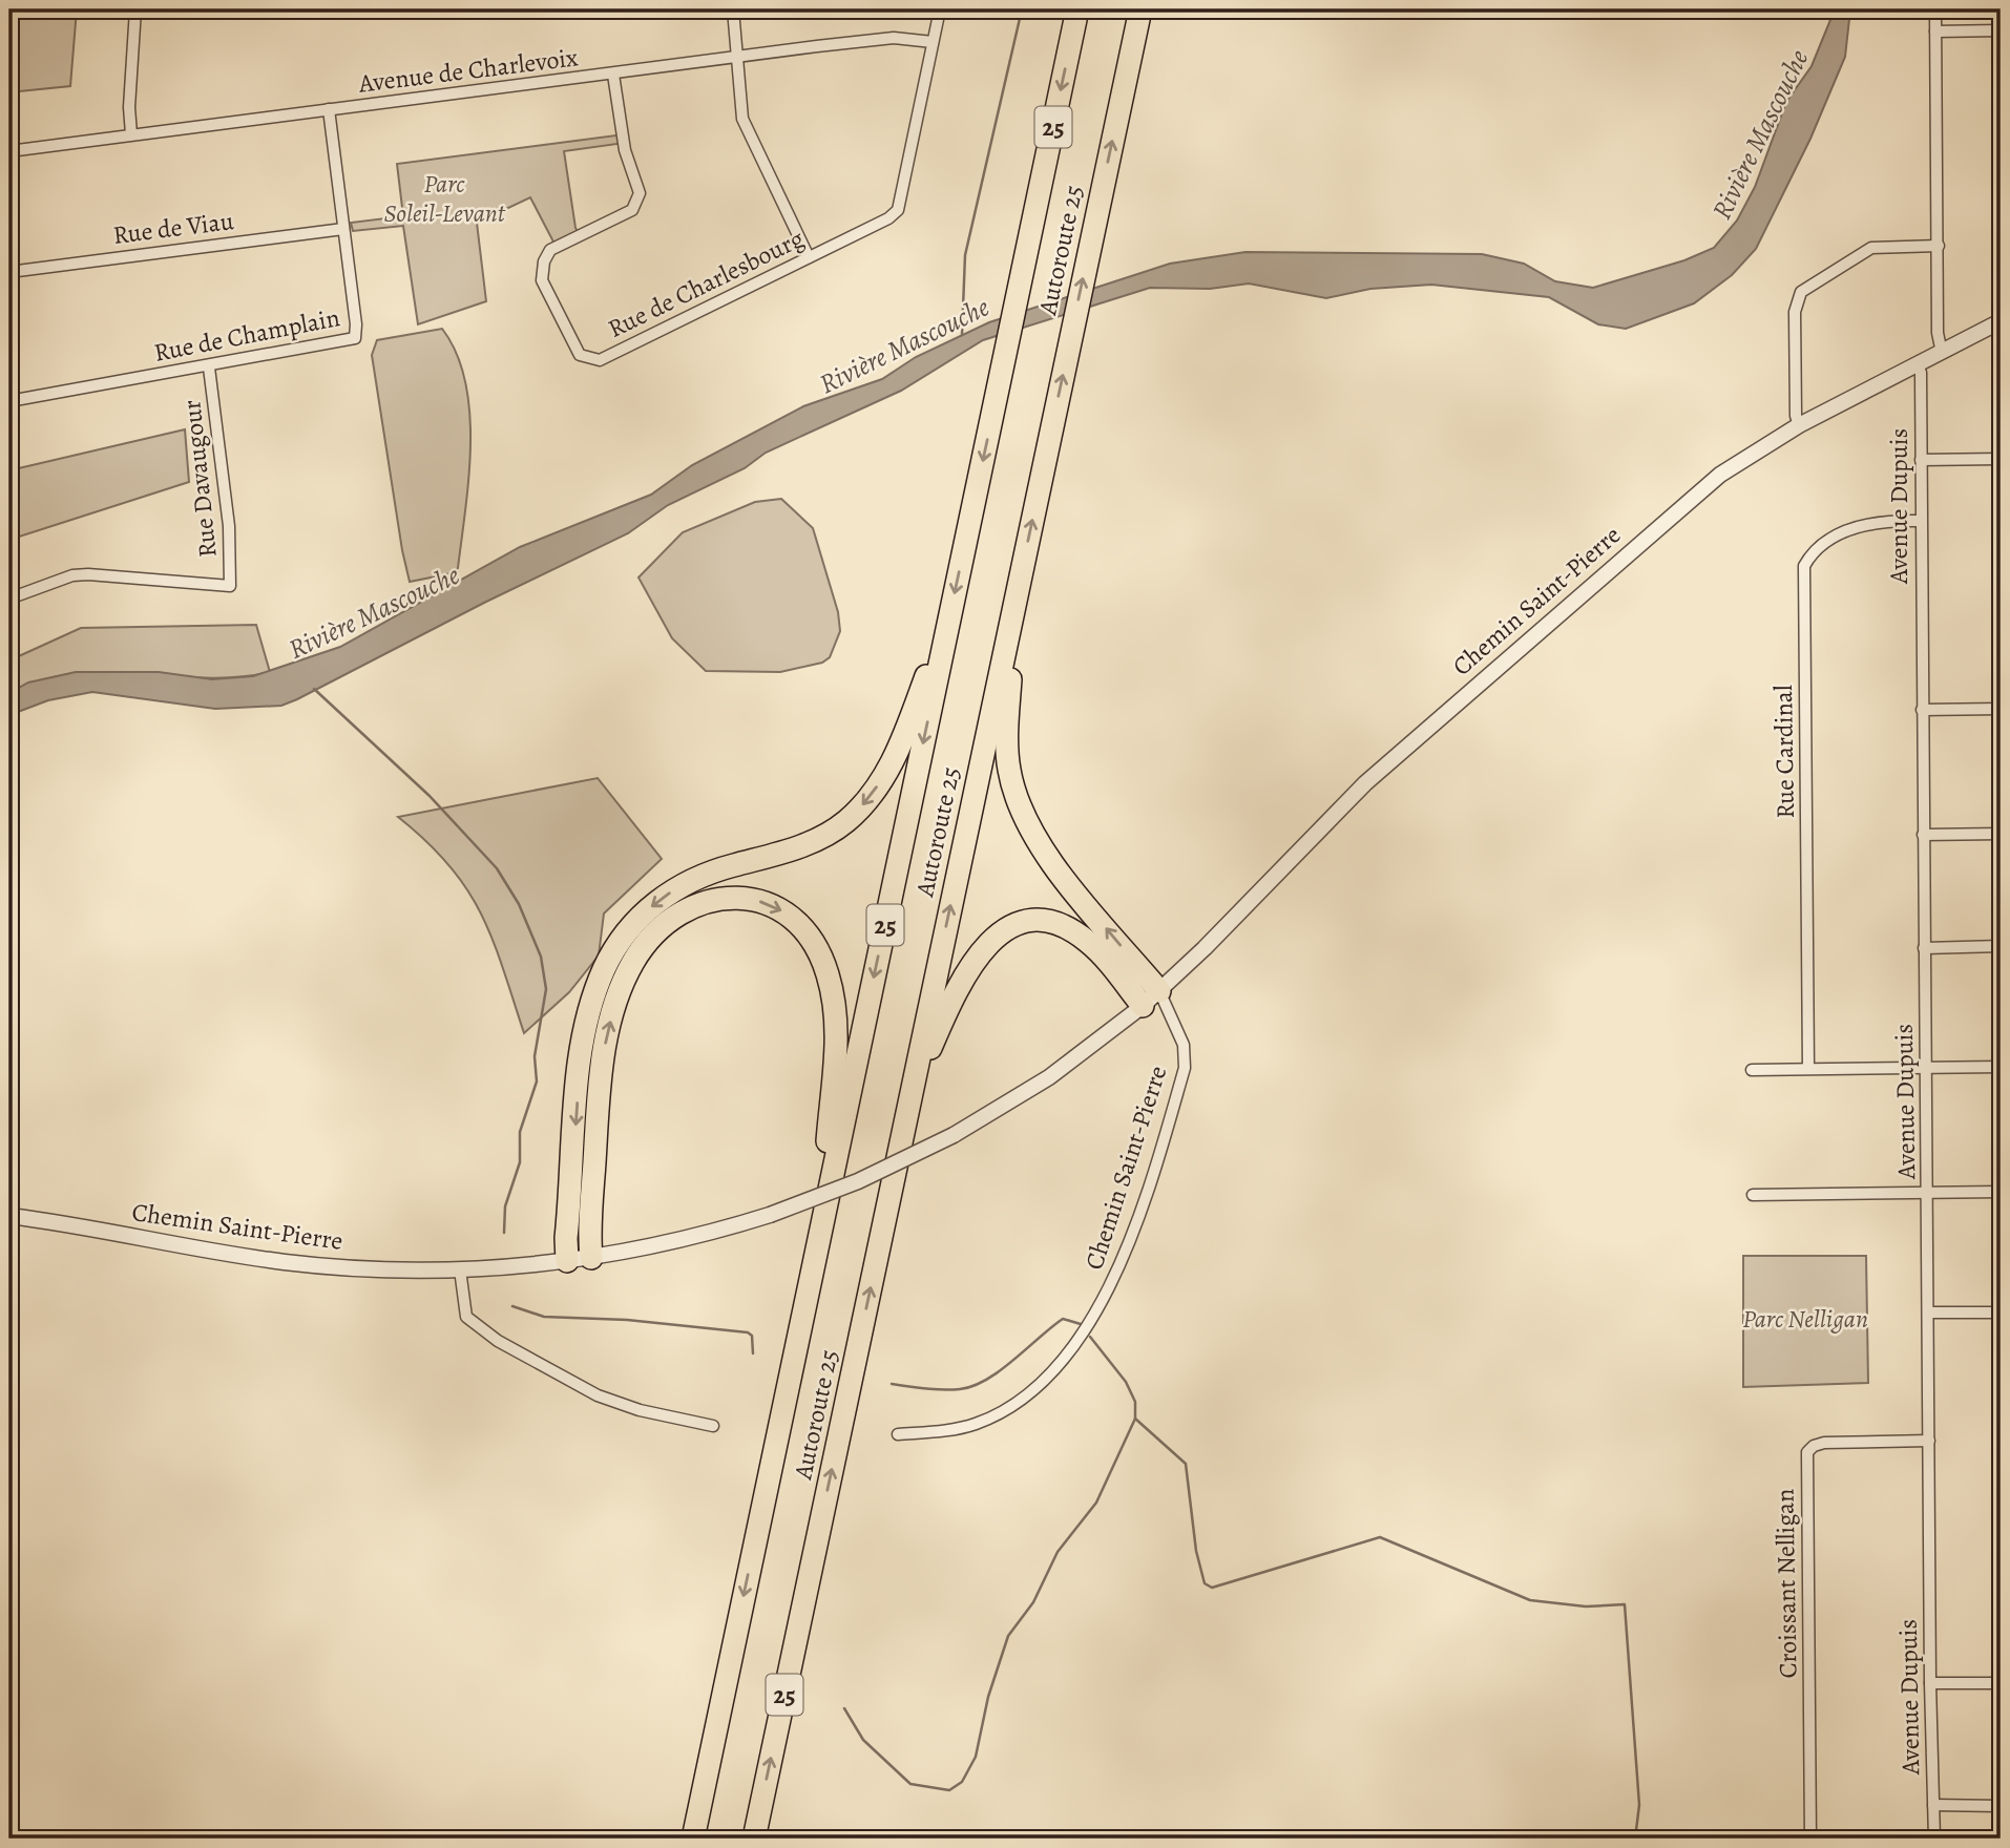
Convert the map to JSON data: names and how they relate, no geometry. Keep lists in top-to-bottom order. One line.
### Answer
{"streets":{"highway":["25","Autoroute 25"],"street":["Avenue de Charlevoix","Rue de Viau","Rue de Charlesbourg","Rue de Champlain","Rue Davaugour","Avenue Dupuis","Chemin Saint-Pierre","Rue Cardinal","Croissant Nelligan"]},"crossings":[["Avenue de Charlevoix","Rue de Charlesbourg"],["Avenue de Charlevoix","Rue de Champlain"],["Rue de Viau","Rue de Champlain"],["Rue de Champlain","Rue Davaugour"],["Avenue Dupuis","Chemin Saint-Pierre"],["Avenue Dupuis","Rue Cardinal"],["Avenue Dupuis","Croissant Nelligan"]],"water":["Rivière Mascouche"],"parks":["Parc Soleil-Levant","Parc Nelligan"]}
